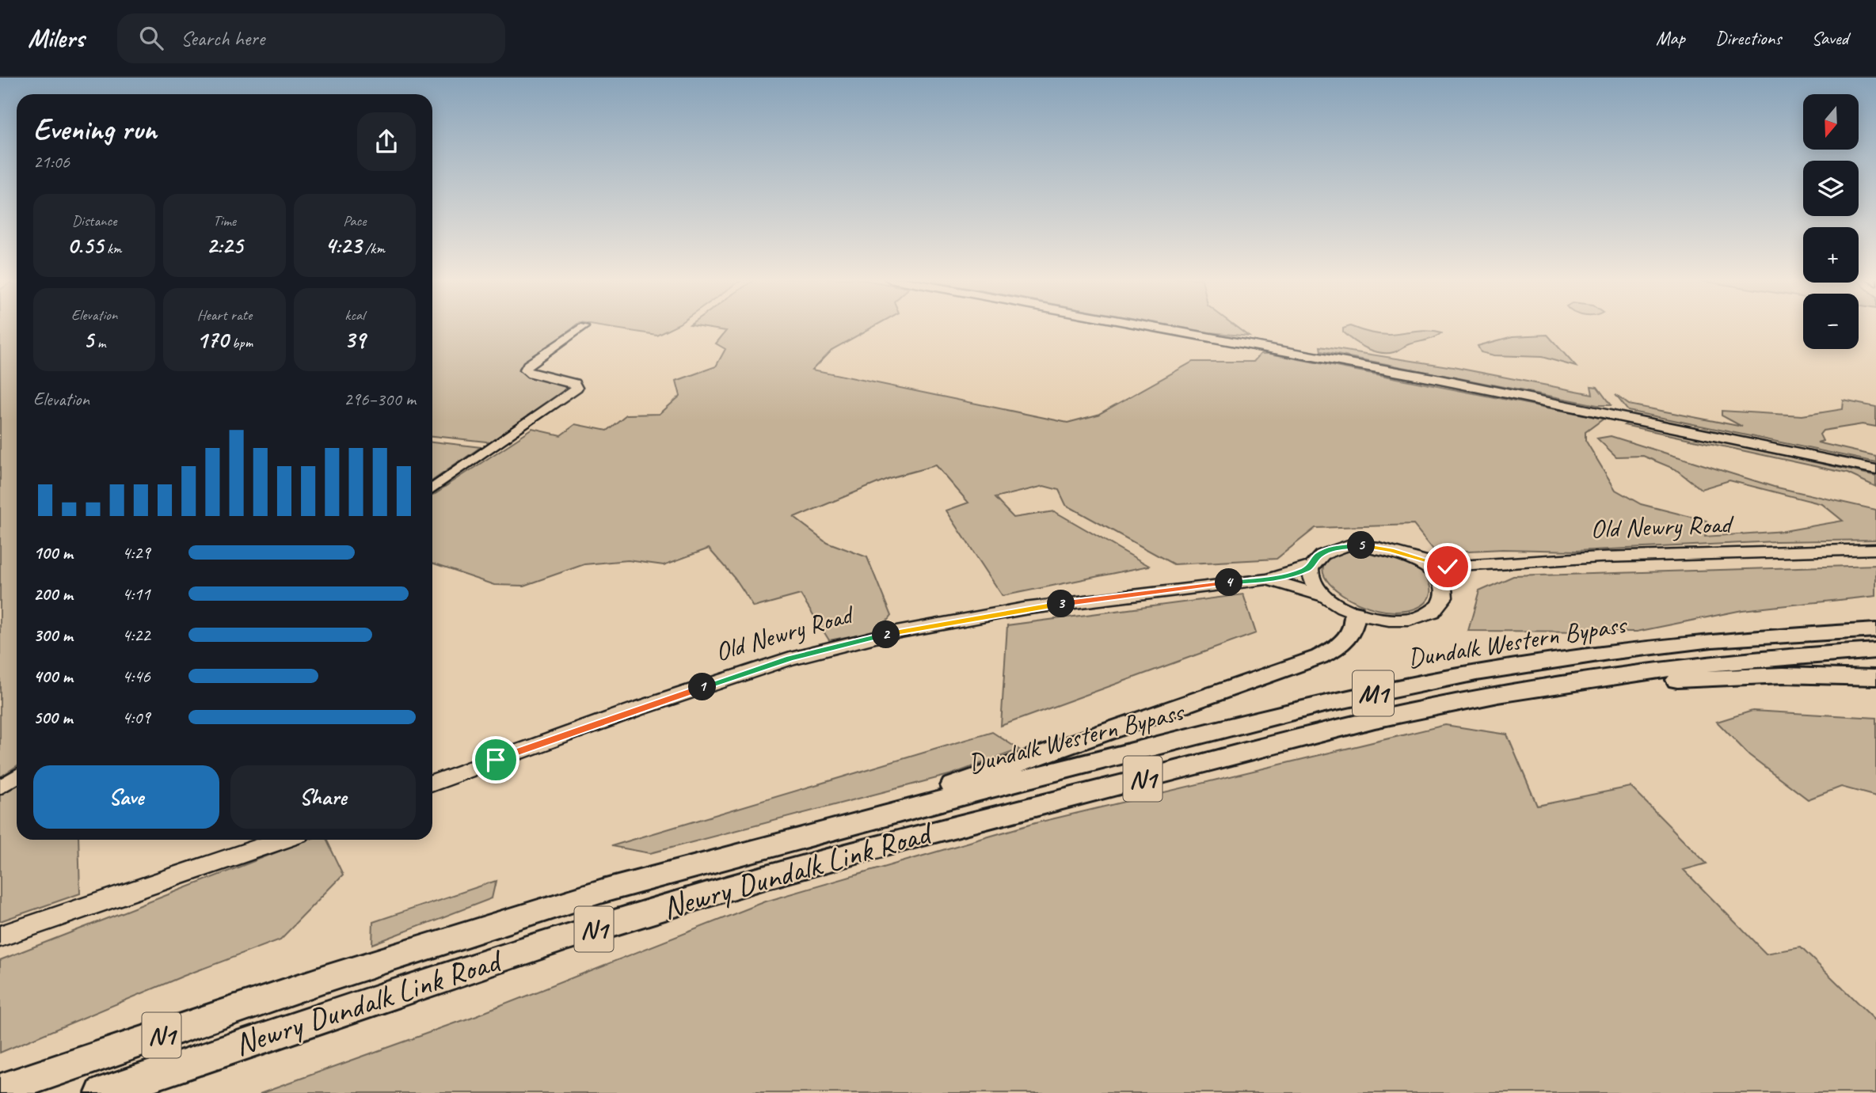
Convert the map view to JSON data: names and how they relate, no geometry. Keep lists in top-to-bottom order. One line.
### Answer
{"streets":{"highway":["Dundalk Western Bypass","M1","N1","Newry Dundalk Link Road"],"main road":["Old Newry Road"]},"crossings":[["Dundalk Western Bypass","Newry Dundalk Link Road"]],"north":"bottom","page":{"header":"Milers","search":"Search here","nav":["Map","Directions","Saved"],"map_buttons":["+","−"],"heading":["Evening run","21:06"],"stats":[["Distance","0.55 km"],["Time","2:25"],["Pace","4:23 /km"],["Elevation","5 m"],["Heart rate","170 bpm"],["kcal","39"]],"chart":["Elevation","296–300 m"],"pins":["5","4","3","2","1"],"list":[{"name":"100 m","note":"4:29"},{"name":"200 m","note":"4:11"},{"name":"300 m","note":"4:22"},{"name":"400 m","note":"4:46"},{"name":"500 m","note":"4:09"}],"buttons":["Save","Share"]}}
